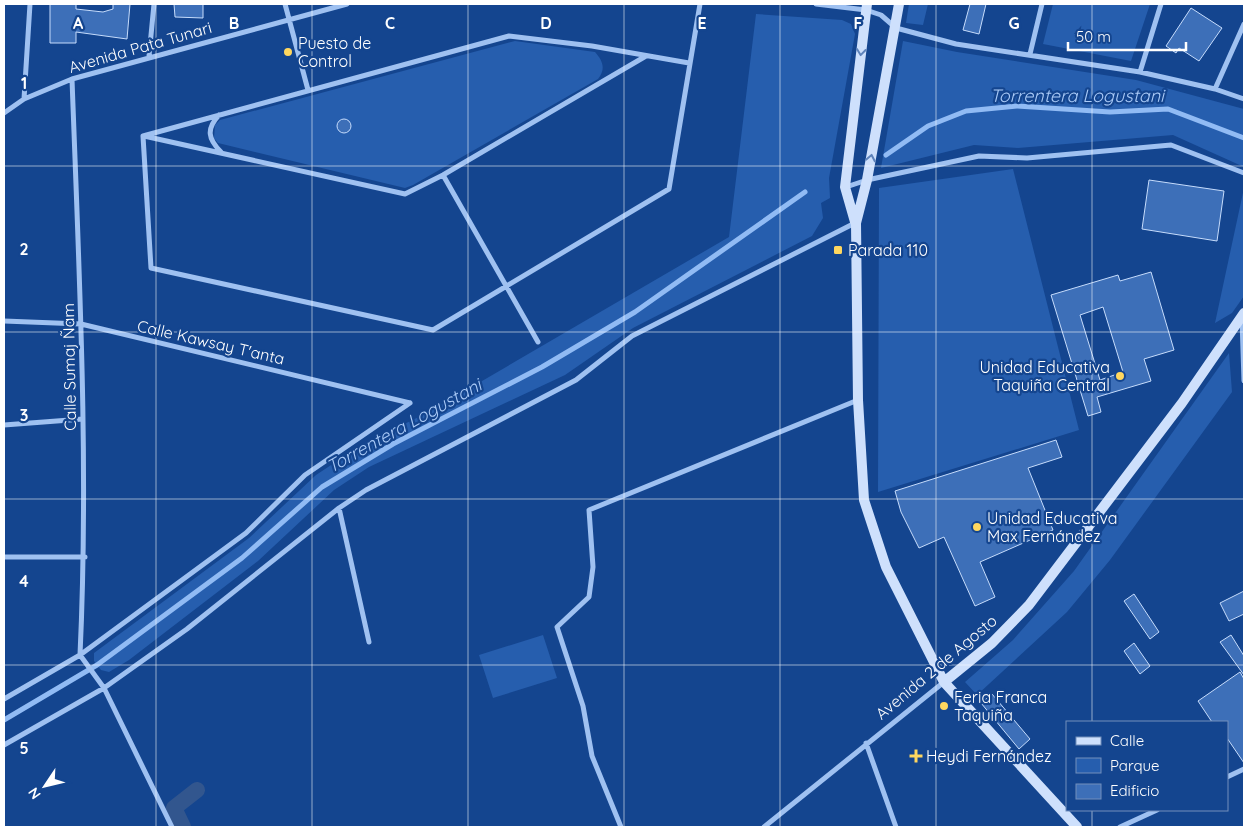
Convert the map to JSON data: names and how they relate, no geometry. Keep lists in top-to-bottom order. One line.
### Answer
{"streets":{"main road":["Avenida 2 de Agosto"],"street":["Avenida Pata Tunari","Calle Kawsay T'anta","Calle Sumaj Ñam"]},"crossings":[["Avenida Pata Tunari","Calle Sumaj Ñam"],["Calle Kawsay T'anta","Calle Sumaj Ñam"]],"water":["Torrentera Logustani"],"places":{"other":["Puesto de Control","Unidad Educativa Taquiña Central","Unidad Educativa Max Fernández","Feria Franca Taquiña"],"transit":["Parada 110"],"health":["Heydi Fernández"]},"legend":["Calle","Parque","Edificio"],"scale_bar":"50 m","north":"bottom left","grid":{"columns":["A","B","C","D","E","F","G"],"rows":["1","2","3","4","5"]}}
